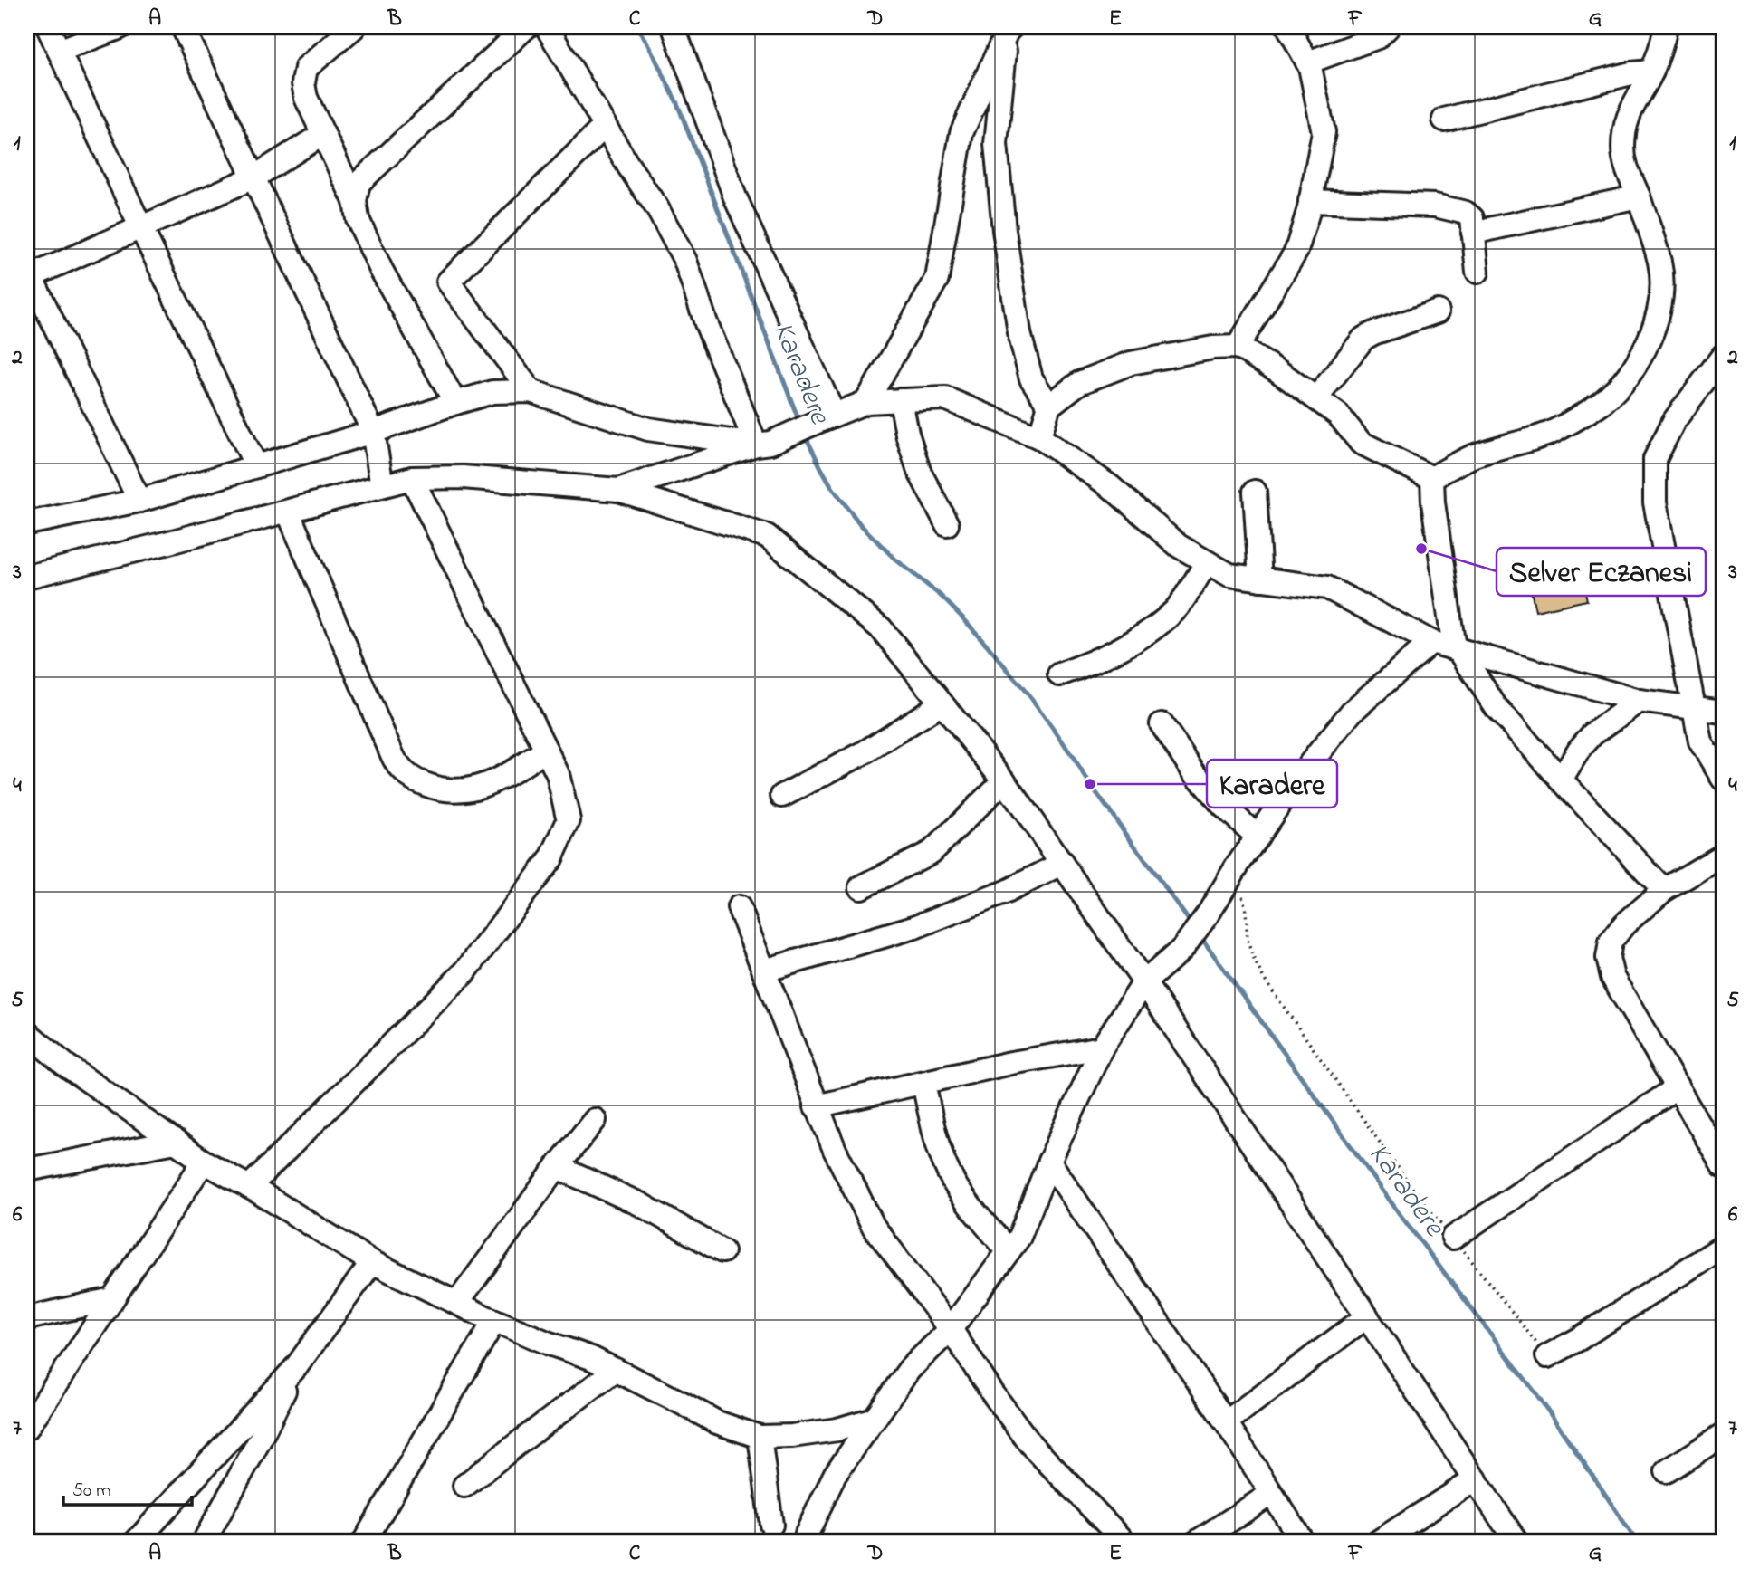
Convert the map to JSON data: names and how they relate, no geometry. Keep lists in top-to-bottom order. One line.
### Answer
{"water":["Karadere"],"places":["Selver Eczanesi","Karadere"],"scale_bar":"50 m","grid":{"columns":["A","B","C","D","E","F","G"],"rows":["1","2","3","4","5","6","7"]}}
